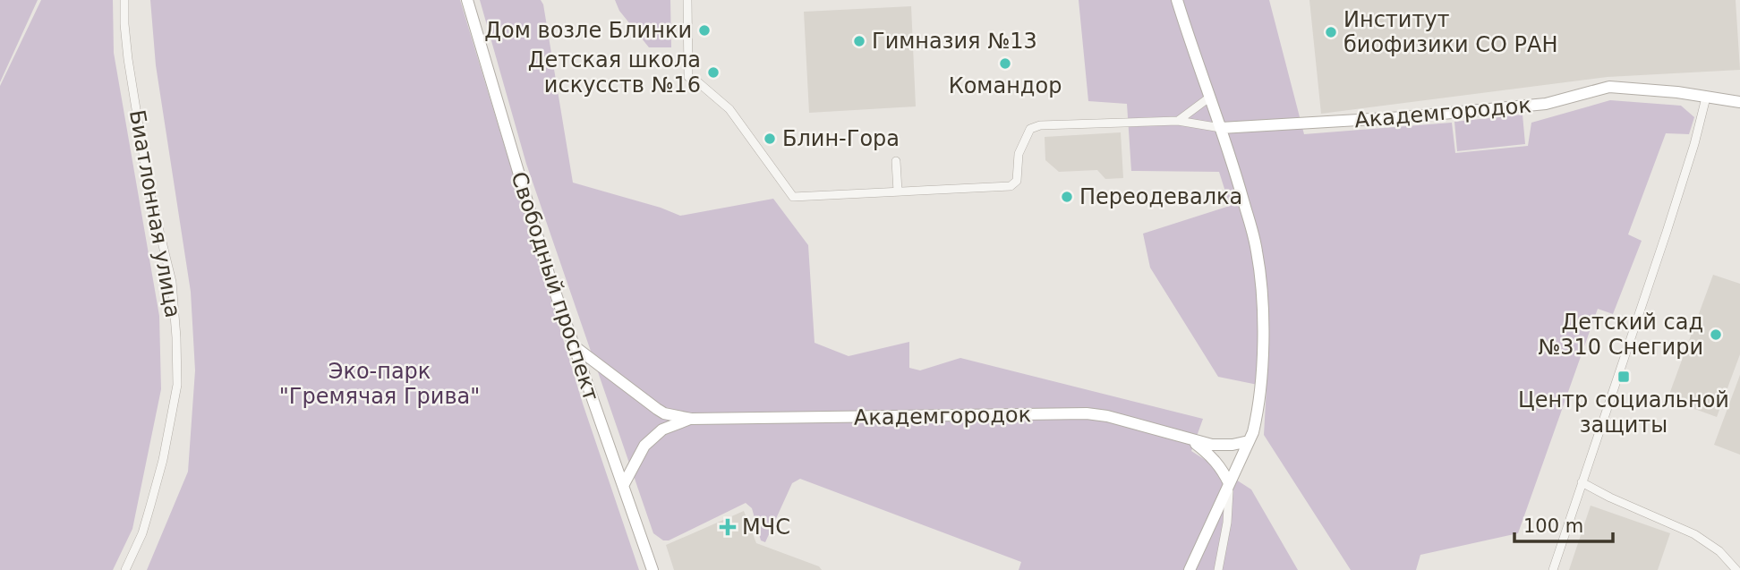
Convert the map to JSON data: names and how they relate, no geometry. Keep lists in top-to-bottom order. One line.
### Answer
{"streets":{"main road":["Академгородок","Свободный проспект"],"street":["Биатлонная улица"]},"parks":["Эко-парк \"Гремячая Грива\""],"places":{"other":["Дом возле Блинки","Институт биофизики СО РАН","Гимназия №13","Командор","Детская школа искусств №16","Блин-Гора","Переодевалка","Детский сад №310 Снегири"],"transit":["Центр социальной защиты"],"health":["МЧС"]},"scale_bar":"100 m"}
